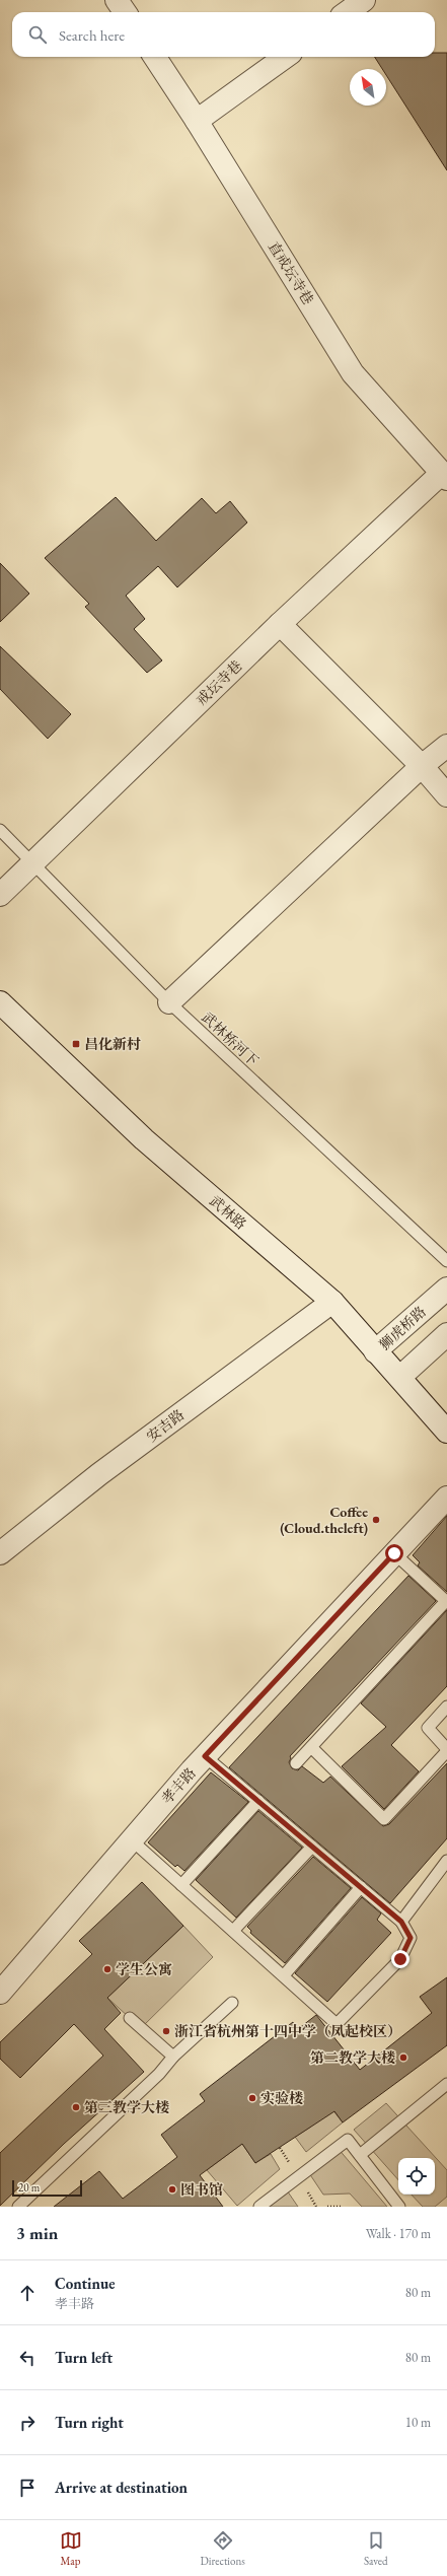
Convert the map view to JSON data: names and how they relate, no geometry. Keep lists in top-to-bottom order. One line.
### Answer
{"streets":{"street":["直戒坛寺巷","戒坛寺巷","武林路","狮虎桥路","安吉路","孝丰路"],"lane":["武林桥河下"]},"crossings":[["直戒坛寺巷","戒坛寺巷"],["戒坛寺巷","武林桥河下"],["武林路","狮虎桥路"],["武林路","安吉路"]],"places":{"transit":["昌化新村"],"other":["Coffee (Cloud.theleft)","学生公寓","浙江省杭州第十四中学（凤起校区）","第二教学大楼","实验楼","第三教学大楼","图书馆"]},"scale_bar":"20 m","north":"top left","page":{"search":"Search here","scale":"20 m","heading":["3 min","Walk · 170 m"],"list":[["Continue","孝丰路","80 m"],["Turn left","80 m"],["Turn right","10 m"],"Arrive at destination"],"nav":["Map","Directions","Saved"]}}
